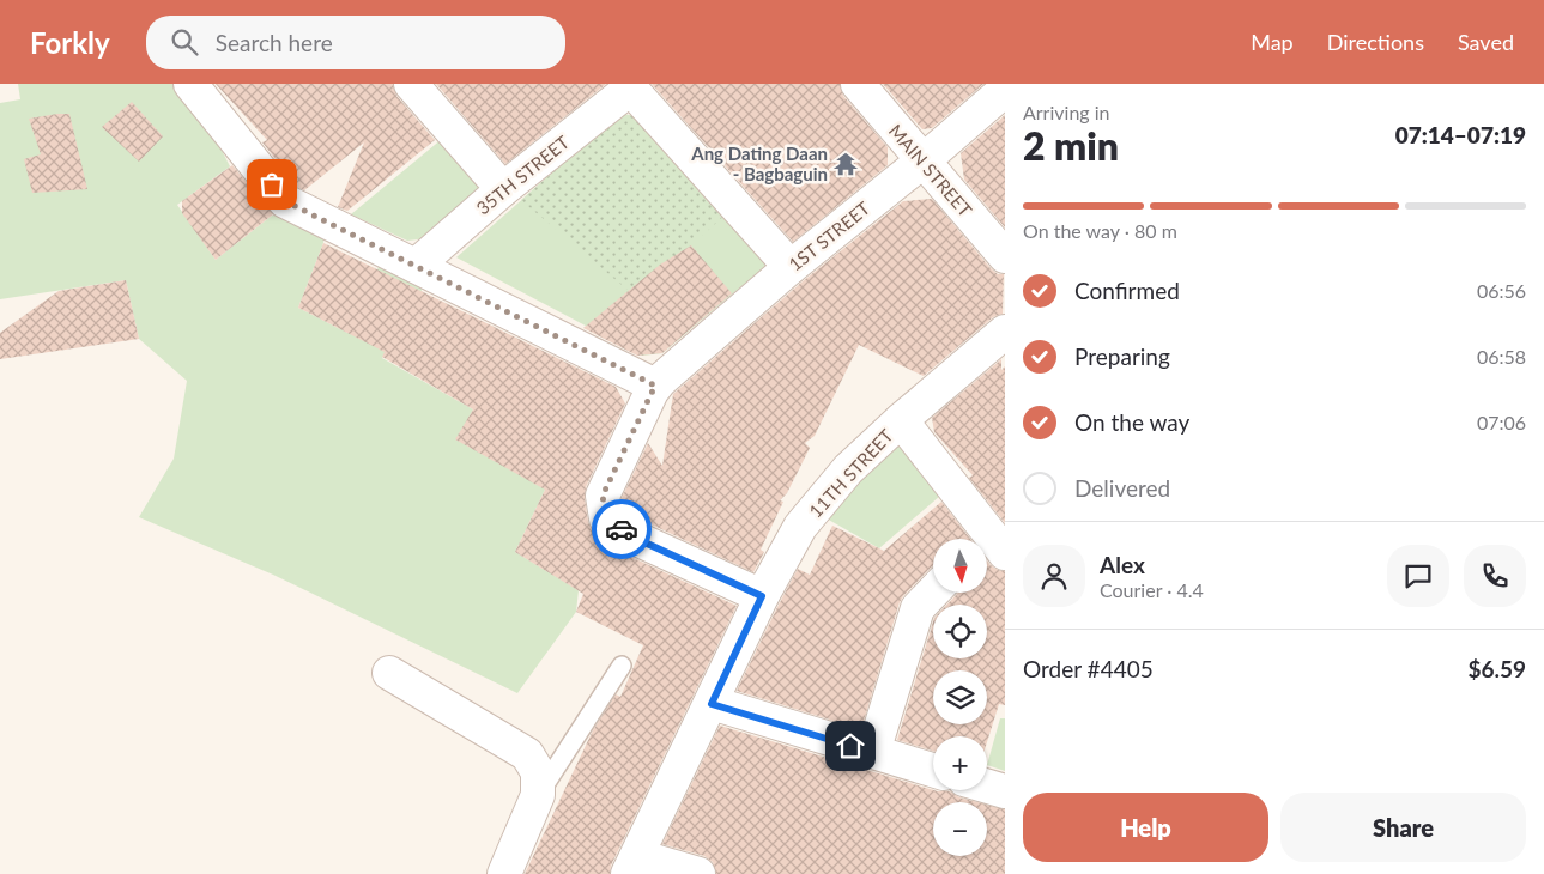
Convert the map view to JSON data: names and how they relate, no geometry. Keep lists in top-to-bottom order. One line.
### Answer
{"streets":{"street":["MAIN STREET","35TH STREET","1ST STREET","11TH STREET"]},"crossings":[["MAIN STREET","1ST STREET"]],"places":{"temple":["Ang Dating Daan - Bagbaguin"]},"north":"bottom","page":{"header":"Forkly","search":"Search here","nav":["Map","Directions","Saved"],"heading":["2 min","Arriving in","07:14–07:19"],"panel":["Alex","Courier · 4.4","Order #4405","$6.59"],"bar":"On the way · 80 m","list":[["Confirmed","06:56"],["Preparing","06:58"],["On the way","07:06"],"Delivered"],"map_buttons":["+","−"],"buttons":["Help","Share"]}}
